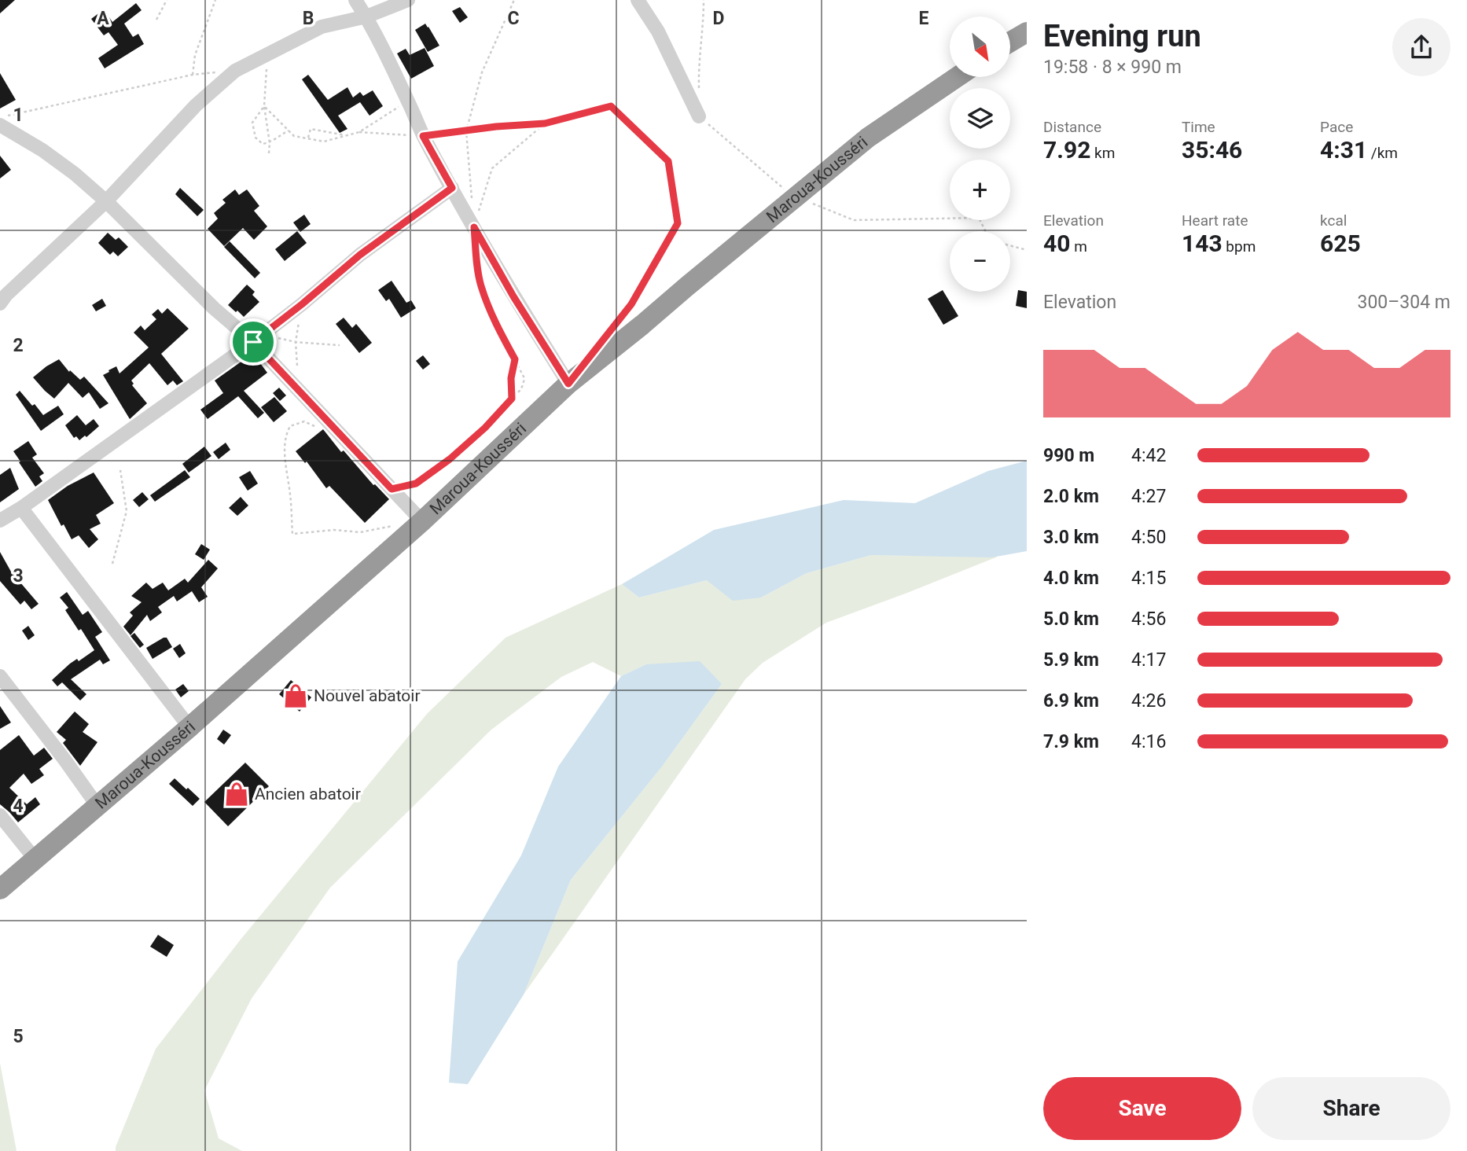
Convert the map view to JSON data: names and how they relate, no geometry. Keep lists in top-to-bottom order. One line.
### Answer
{"streets":{"highway":["Maroua-Kousséri"]},"places":{"shop":["Nouvel abatoir","Ancien abatoir"]},"north":"bottom right","page":{"heading":["Evening run","19:58 · 8 × 990 m"],"map_buttons":["+","−"],"stats":[["Distance","7.92 km"],["Time","35:46"],["Pace","4:31 /km"],["Elevation","40 m"],["Heart rate","143 bpm"],["kcal","625"]],"chart":["Elevation","300–304 m"],"list":[{"name":"990 m","note":"4:42"},{"name":"2.0 km","note":"4:27"},{"name":"3.0 km","note":"4:50"},{"name":"4.0 km","note":"4:15"},{"name":"5.0 km","note":"4:56"},{"name":"5.9 km","note":"4:17"},{"name":"6.9 km","note":"4:26"},{"name":"7.9 km","note":"4:16"}],"buttons":["Save","Share"]},"grid":{"columns":["A","B","C","D","E"],"rows":["1","2","3","4","5"]}}
